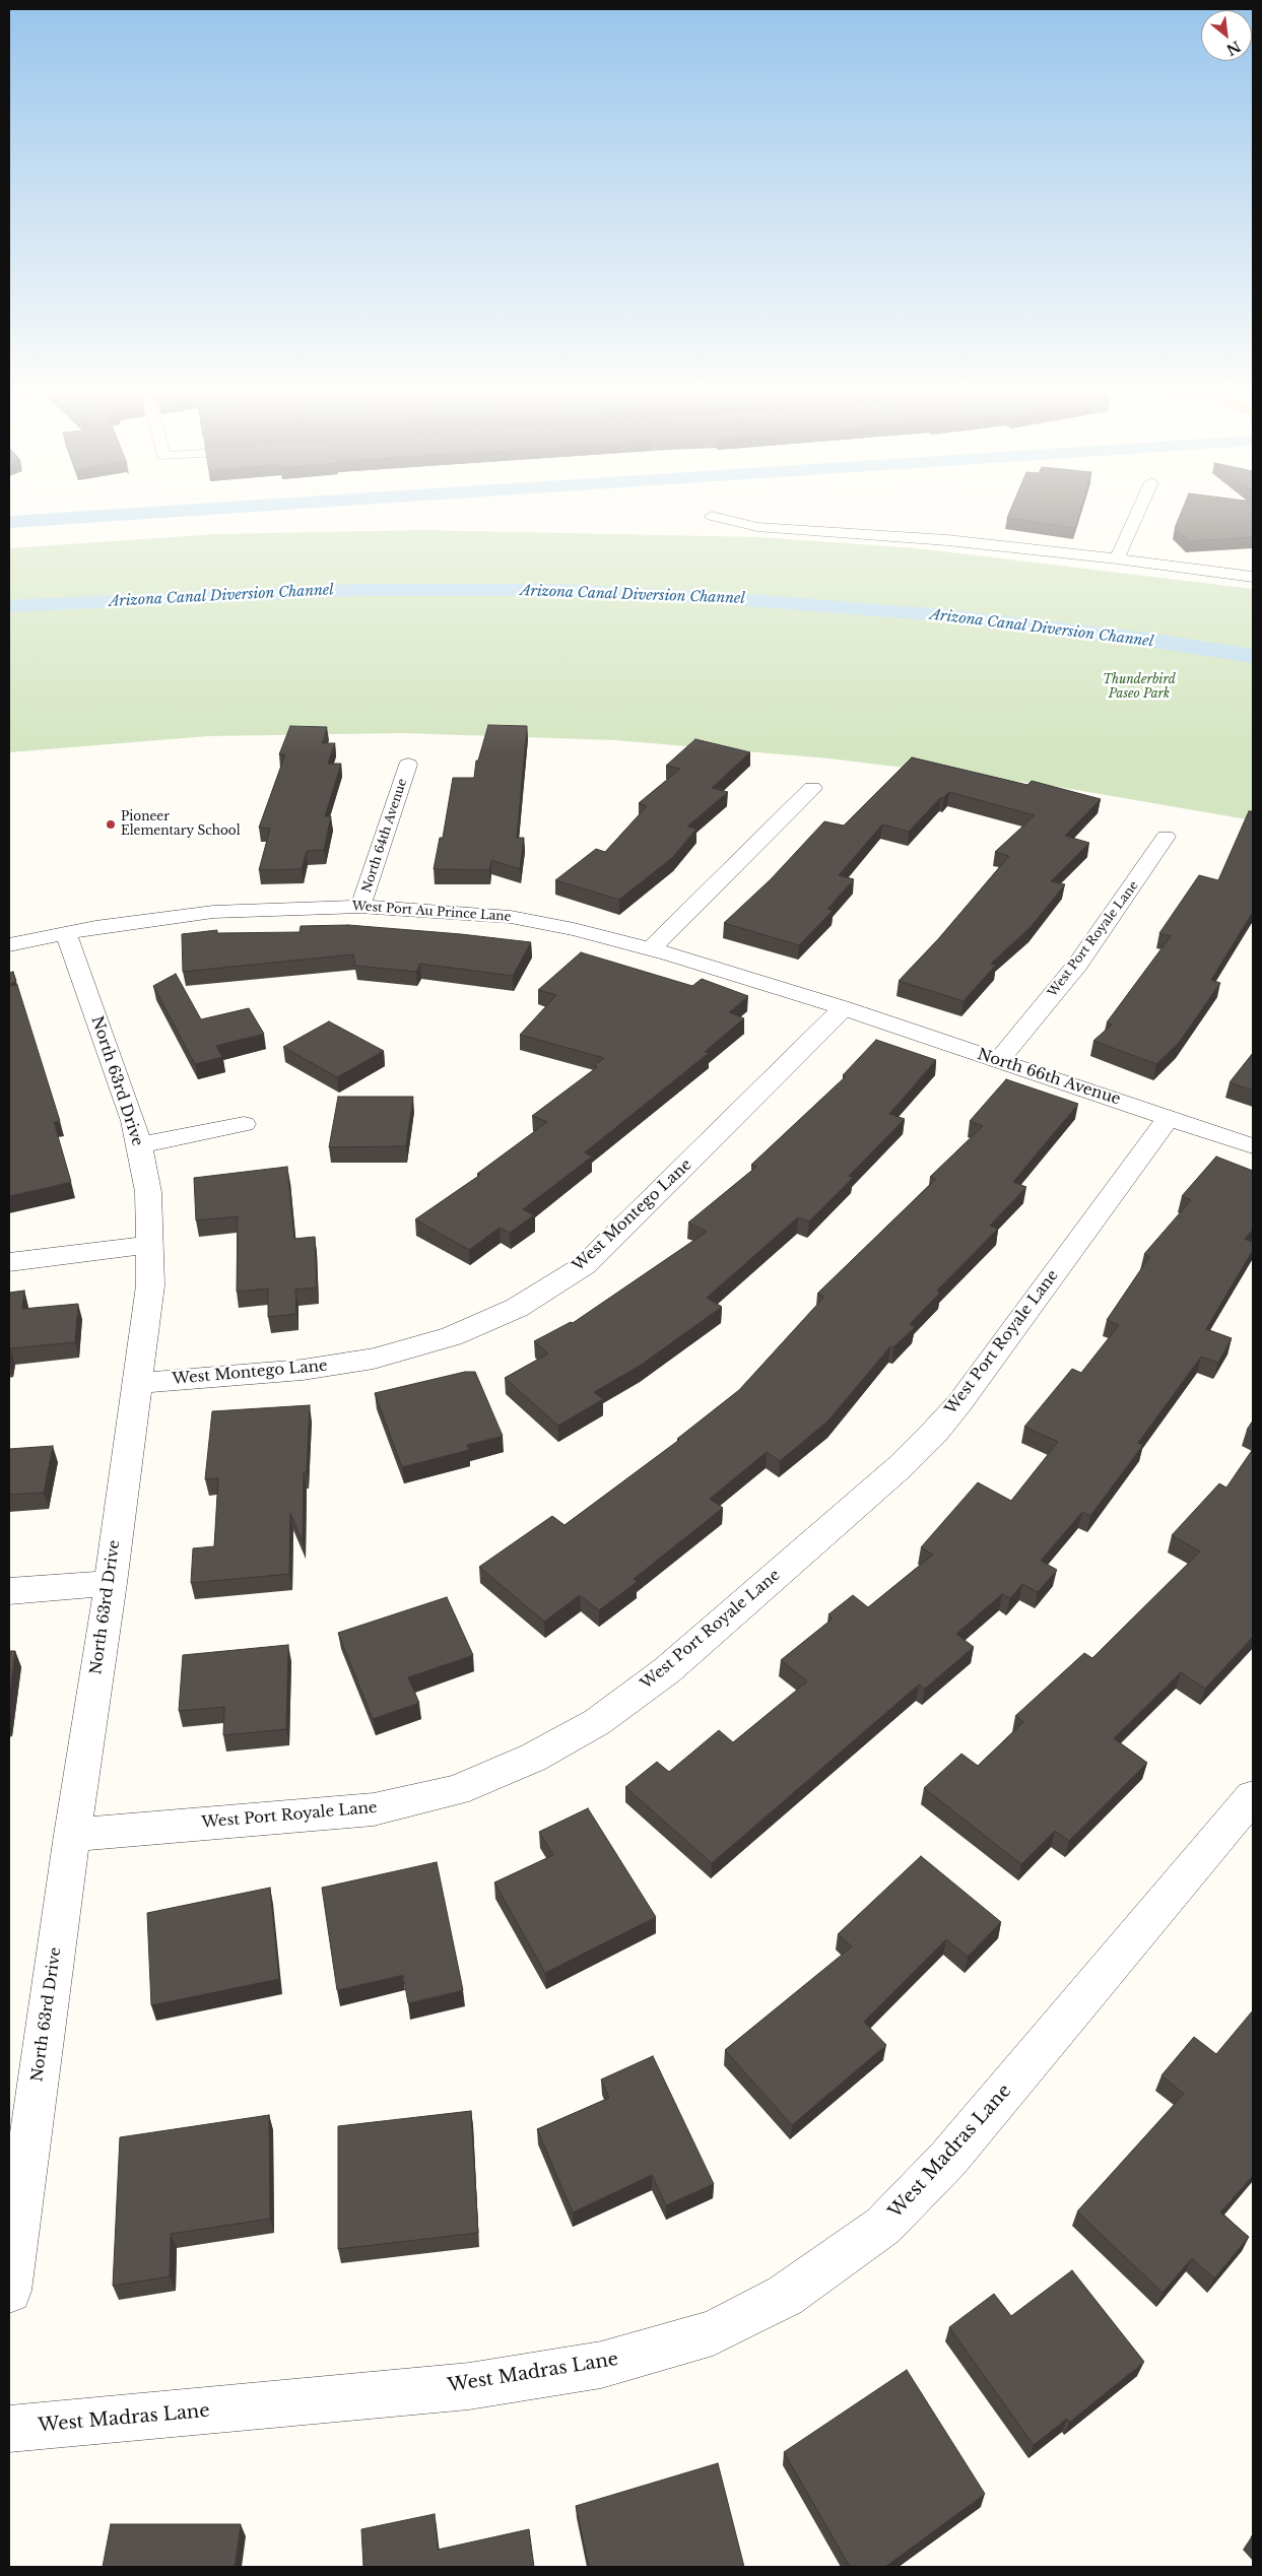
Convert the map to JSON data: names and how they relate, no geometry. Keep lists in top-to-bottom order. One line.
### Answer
{"streets":{"street":["North 64th Avenue","West Port Au Prince Lane","West Port Royale Lane","North 66th Avenue","North 63rd Drive","West Montego Lane","West Madras Lane"]},"crossings":[["North 64th Avenue","West Port Au Prince Lane"],["West Port Au Prince Lane","North 66th Avenue"],["West Port Au Prince Lane","North 63rd Drive"],["West Port Au Prince Lane","West Montego Lane"],["West Port Royale Lane","North 66th Avenue"],["West Port Royale Lane","North 63rd Drive"],["North 66th Avenue","West Montego Lane"],["North 63rd Drive","West Montego Lane"]],"water":["Arizona Canal Diversion Channel"],"parks":["Thunderbird Paseo Park"],"places":["Pioneer Elementary School"],"north":"bottom right"}
